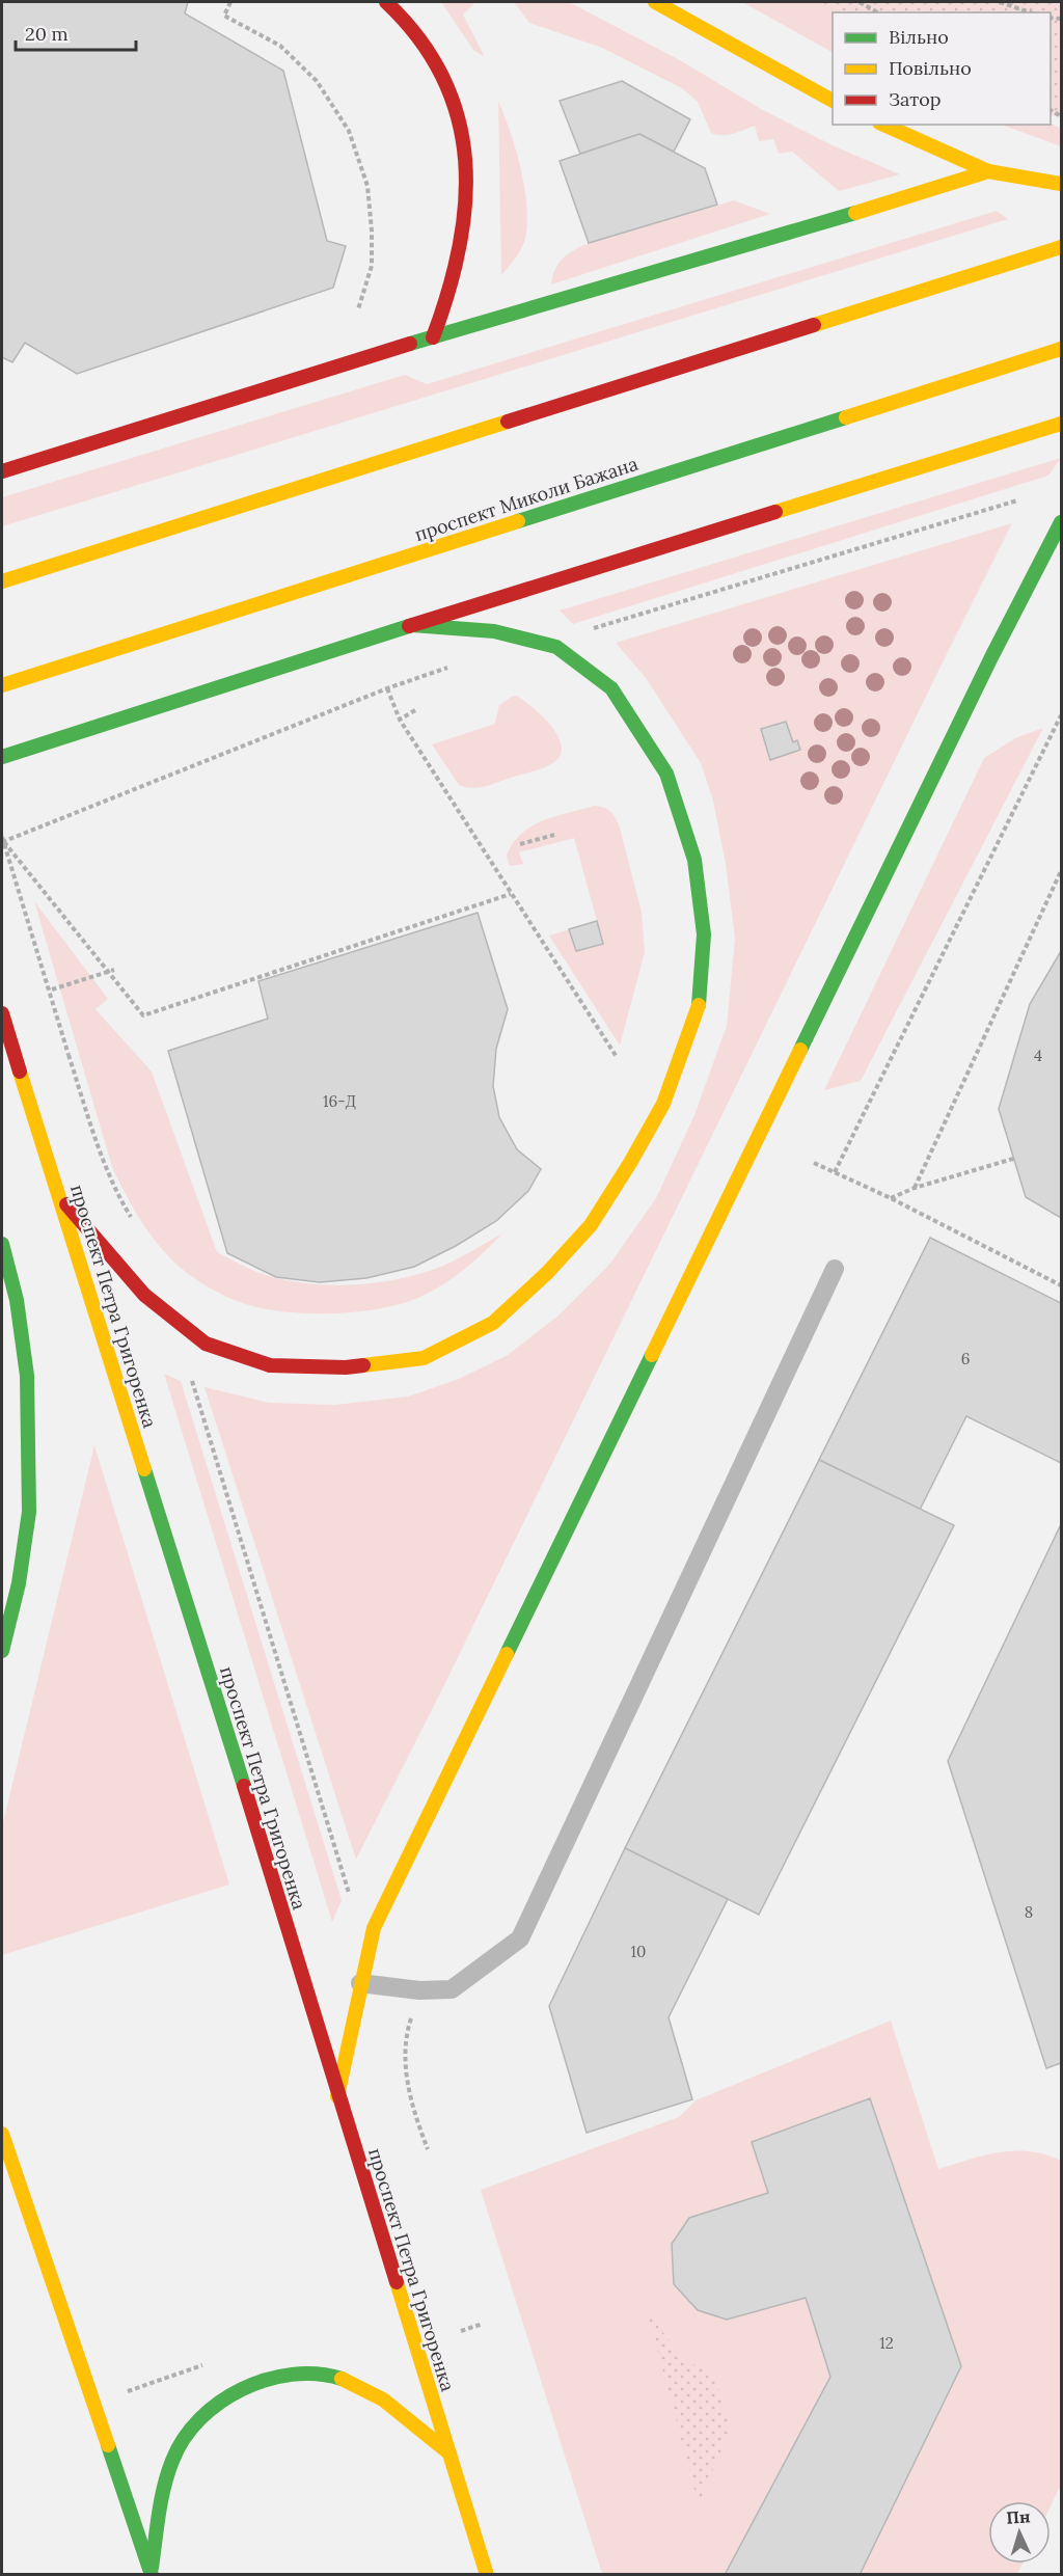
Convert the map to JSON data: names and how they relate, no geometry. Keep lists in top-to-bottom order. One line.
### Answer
{"streets":{"main road":["проспект Миколи Бажана","проспект Петра Григоренка"]},"house_numbers":["4","16-Д","6","8","10","12"],"legend":["Вільно","Повільно","Затор"],"scale_bar":"20 m","north":"top"}
